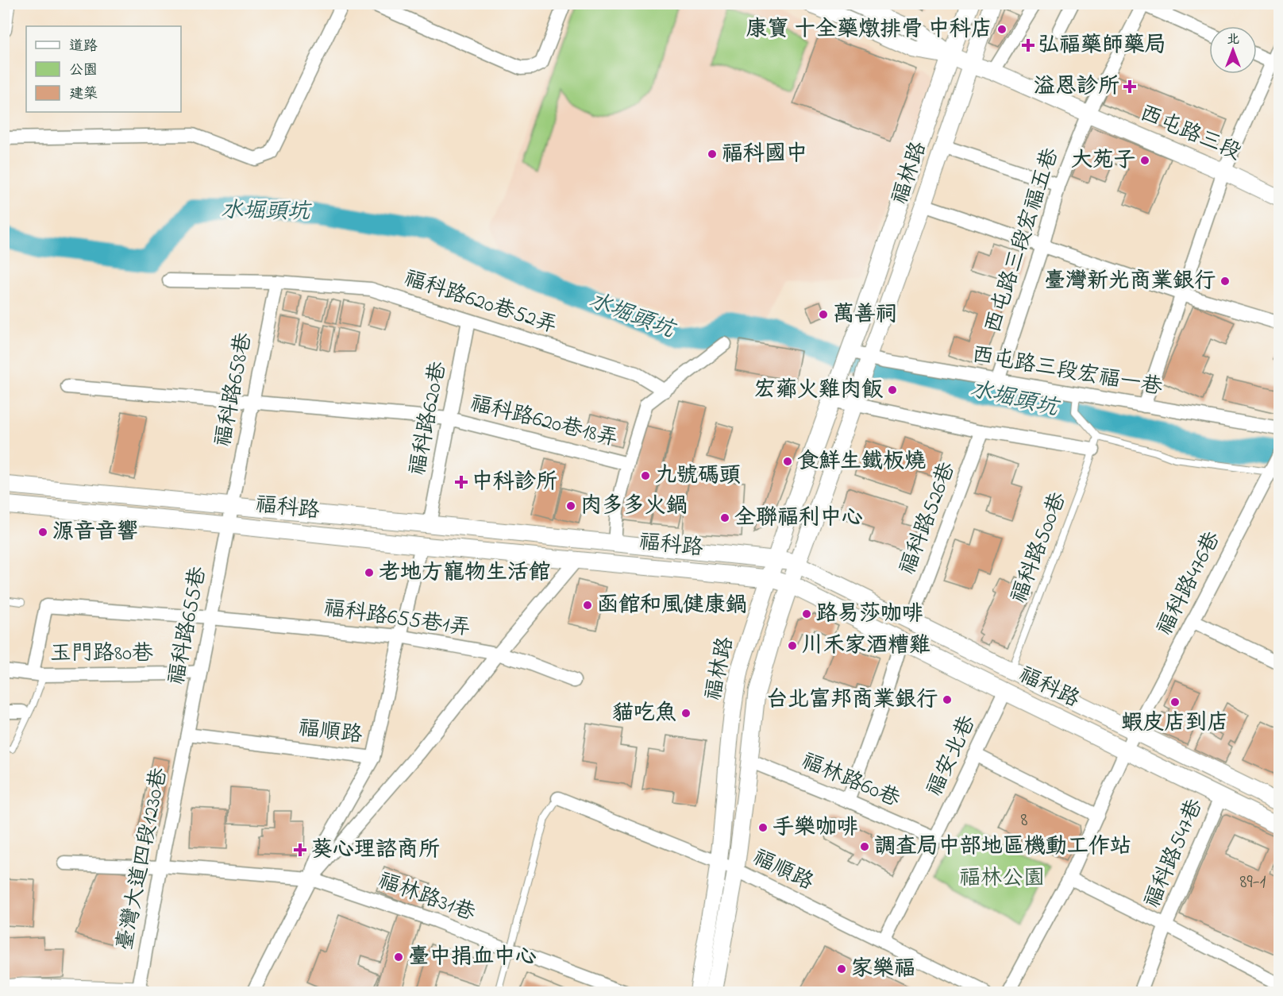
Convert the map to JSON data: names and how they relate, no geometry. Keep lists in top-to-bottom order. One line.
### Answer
{"streets":{"street":["西屯路三段","福林路","西屯路三段宏福五巷","福科路620巷52弄","西屯路三段宏福一巷","福科路658巷","福科路620巷","福科路620巷18弄","福科路","福科路526巷","福科路476巷","福科路655巷1弄","福科路655巷","玉門路80巷","福順路","福安北巷","福林路60巷","福科路547巷","臺灣大道四段1230巷","福林路31巷"],"lane":["福科路500巷"]},"crossings":[["西屯路三段","福林路"],["西屯路三段","西屯路三段宏福五巷"],["福林路","西屯路三段宏福一巷"],["福林路","福科路"],["福林路","福順路"],["福林路","福林路60巷"],["西屯路三段宏福五巷","西屯路三段宏福一巷"],["福科路620巷52弄","福科路658巷"],["福科路620巷52弄","福科路620巷"],["福科路658巷","福科路620巷18弄"],["福科路658巷","福科路"],["福科路658巷","福科路655巷"],["福科路620巷","福科路620巷18弄"],["福科路620巷","福科路"],["福科路","福科路526巷"],["福科路","福科路500巷"],["福科路","福科路476巷"],["福科路","福科路655巷"],["福科路","福順路"],["福科路","福安北巷"],["福科路","福科路547巷"],["福科路655巷1弄","福科路655巷"],["福科路655巷1弄","玉門路80巷"],["福科路655巷1弄","福順路"],["福科路655巷","玉門路80巷"],["福科路655巷","福順路"],["福科路655巷","臺灣大道四段1230巷"],["福順路","福安北巷"],["福順路","臺灣大道四段1230巷"],["福安北巷","福林路60巷"],["臺灣大道四段1230巷","福林路31巷"]],"water":["水堀頭坑"],"parks":["福林公園"],"places":{"other":["康寶 十全藥燉排骨 中科店","福科國中","大苑子","臺灣新光商業銀行","萬善祠","宏薌火雞肉飯","食鮮生鐵板燒","九號碼頭","肉多多火鍋","全聯福利中心","源音音響","老地方寵物生活館","函館和風健康鍋","路易莎咖啡","川禾家酒糟雞","台北富邦商業銀行","蝦皮店到店","貓吃魚","手樂咖啡","調查局中部地區機動工作站","臺中捐血中心","家樂福"],"health":["弘福藥師藥局","溢恩診所","中科診所","葵心理諮商所"]},"house_numbers":["8","89-1"],"legend":["道路","公園","建築"],"north":"top"}
